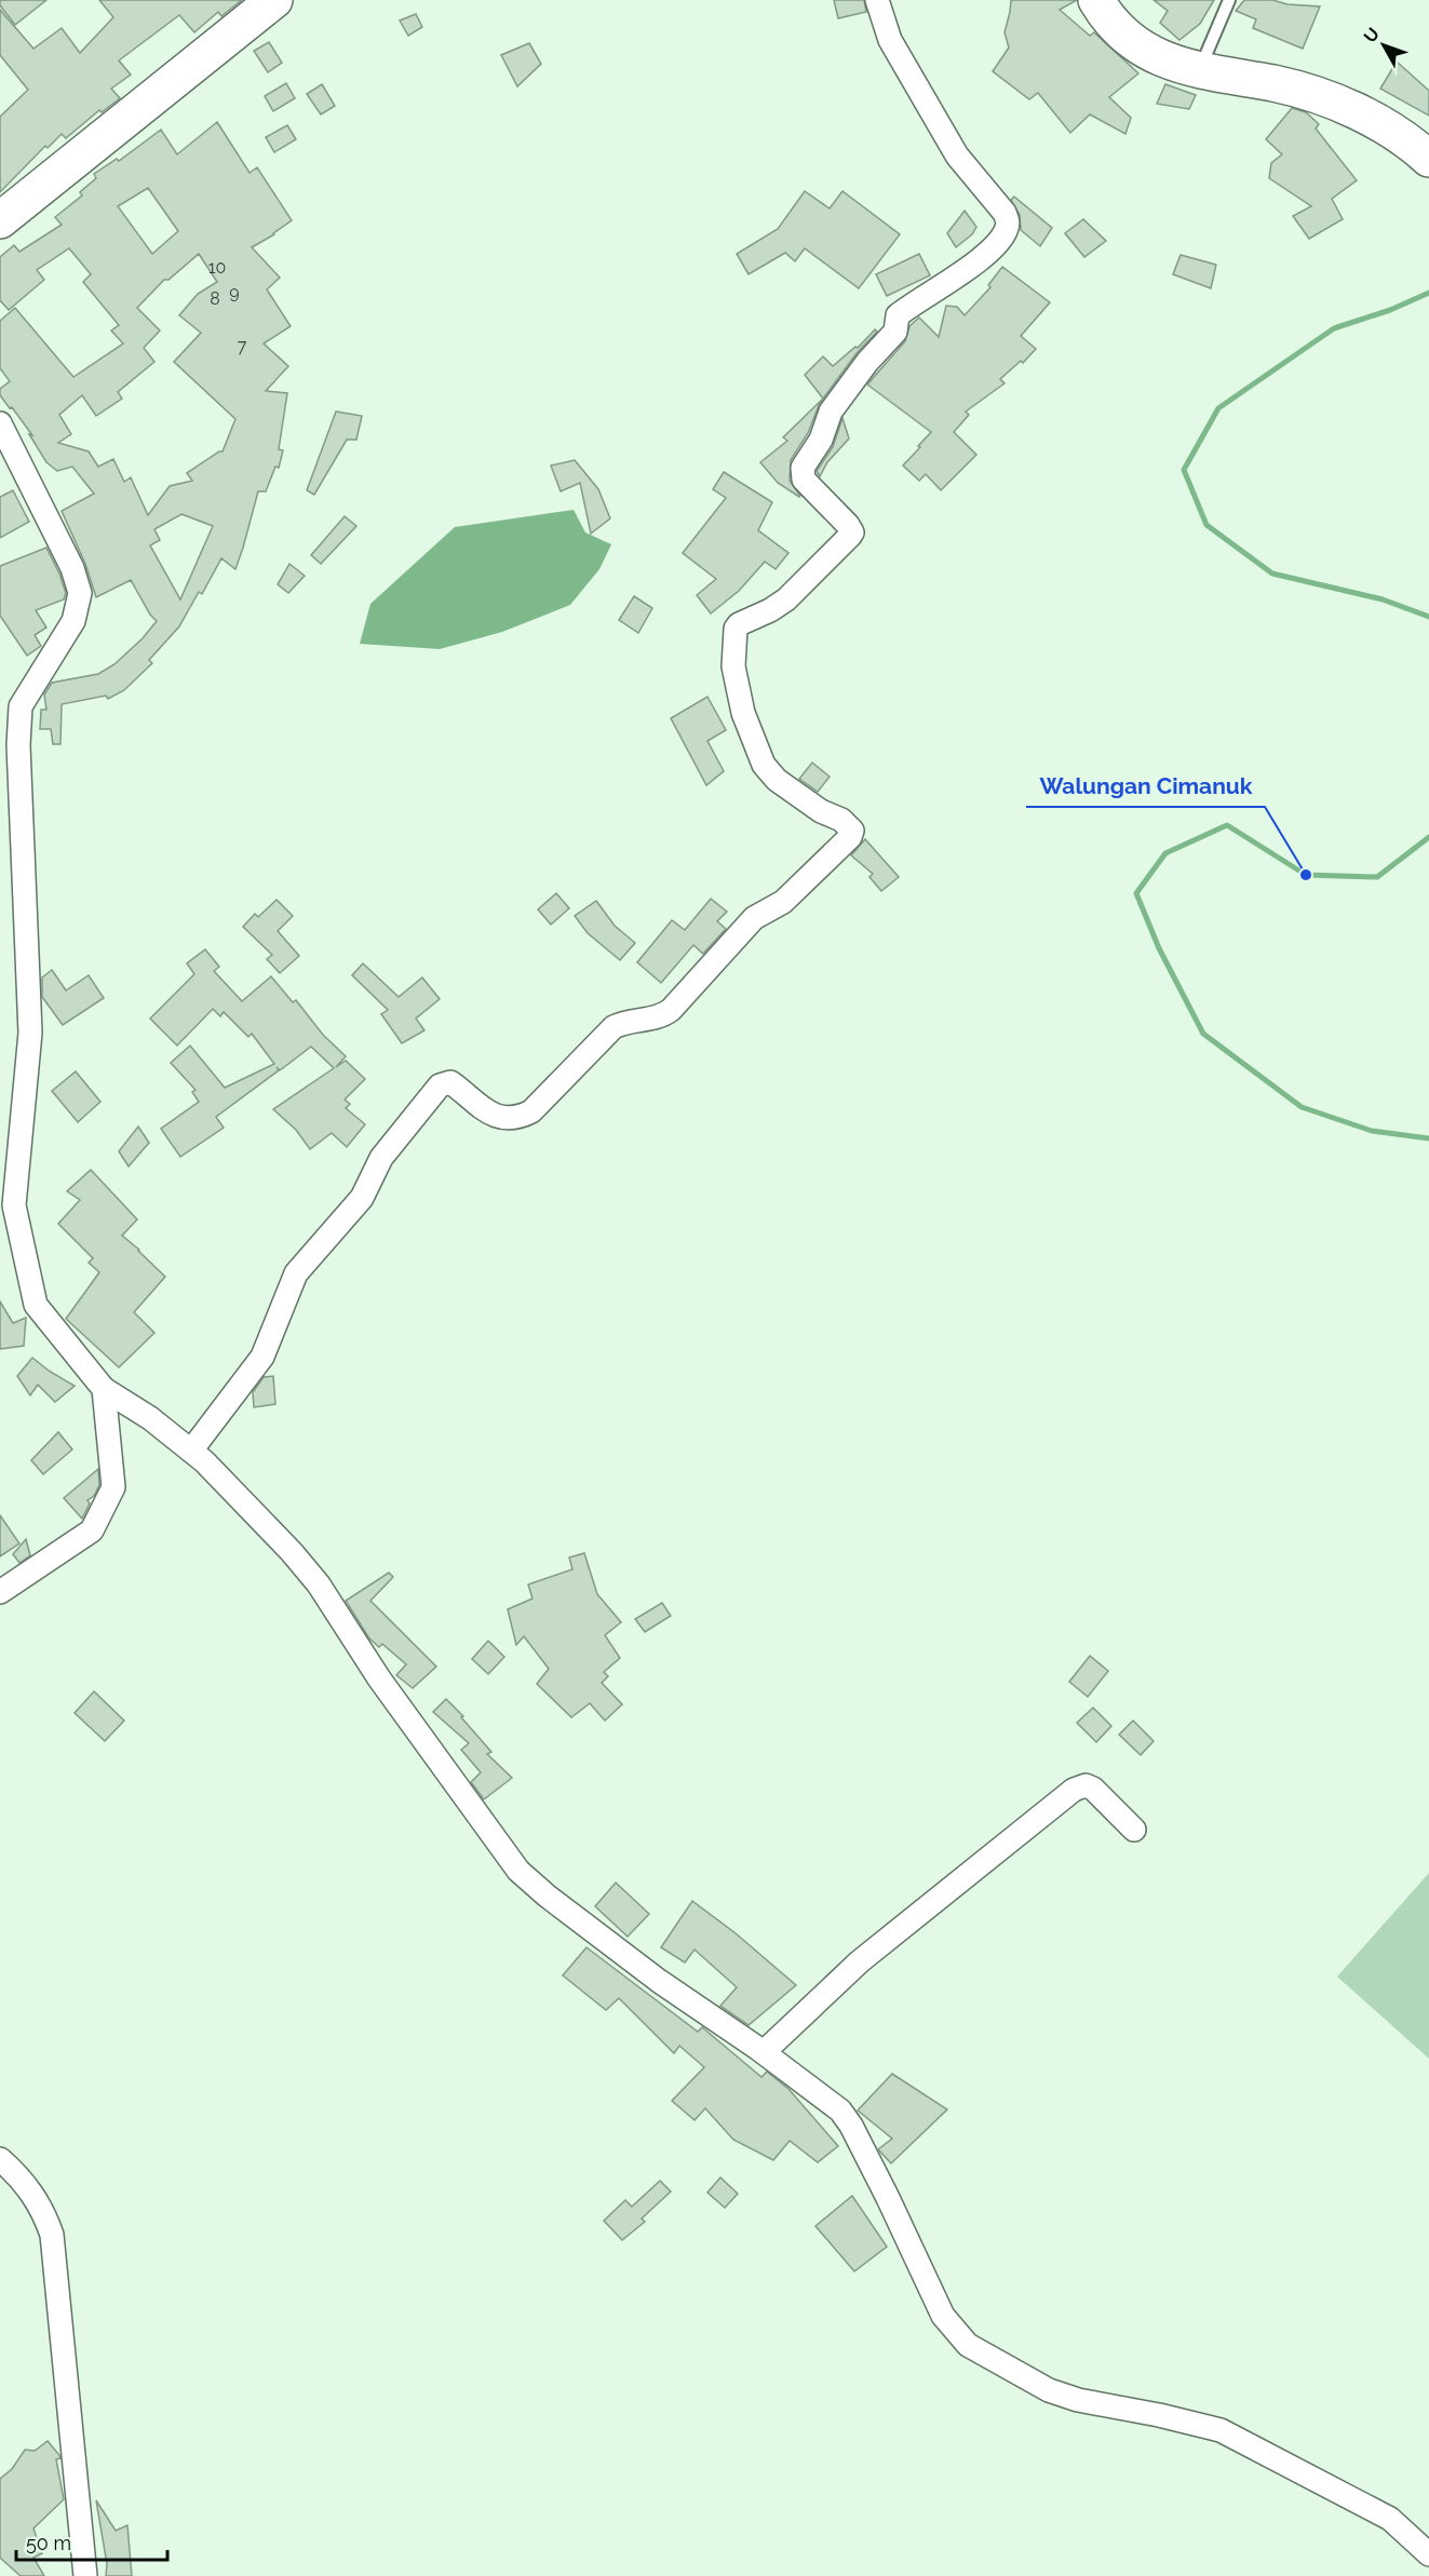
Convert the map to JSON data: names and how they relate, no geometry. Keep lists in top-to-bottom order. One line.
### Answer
{"places":["Walungan Cimanuk"],"house_numbers":["10","9","8","7"],"scale_bar":"50 m","north":"top left"}
